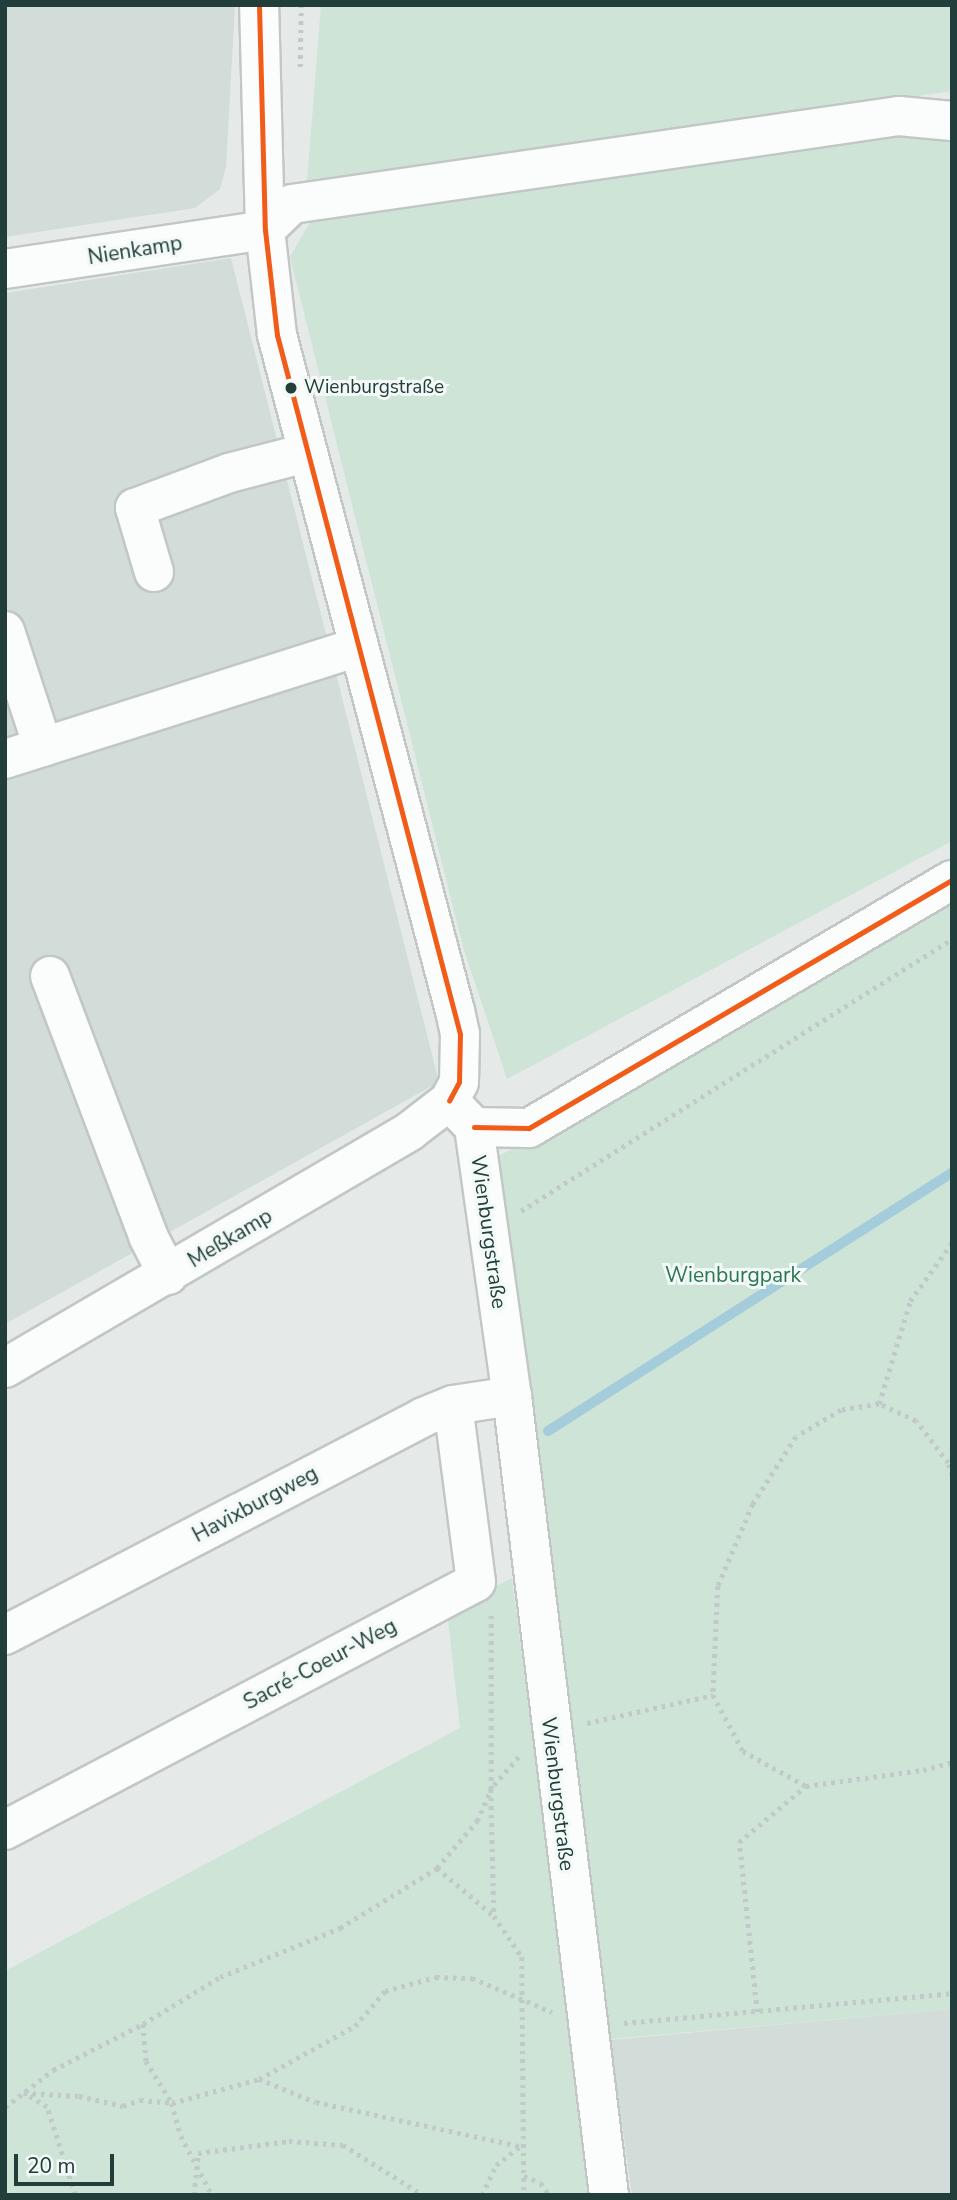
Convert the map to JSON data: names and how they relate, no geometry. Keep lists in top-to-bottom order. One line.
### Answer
{"streets":{"street":["Nienkamp","Wienburgstraße","Meßkamp","Havixburgweg","Sacré-Coeur-Weg"]},"crossings":[["Nienkamp","Wienburgstraße"],["Wienburgstraße","Meßkamp"],["Wienburgstraße","Havixburgweg"]],"parks":["Wienburgpark"],"places":["Wienburgstraße"],"scale_bar":"20 m"}
